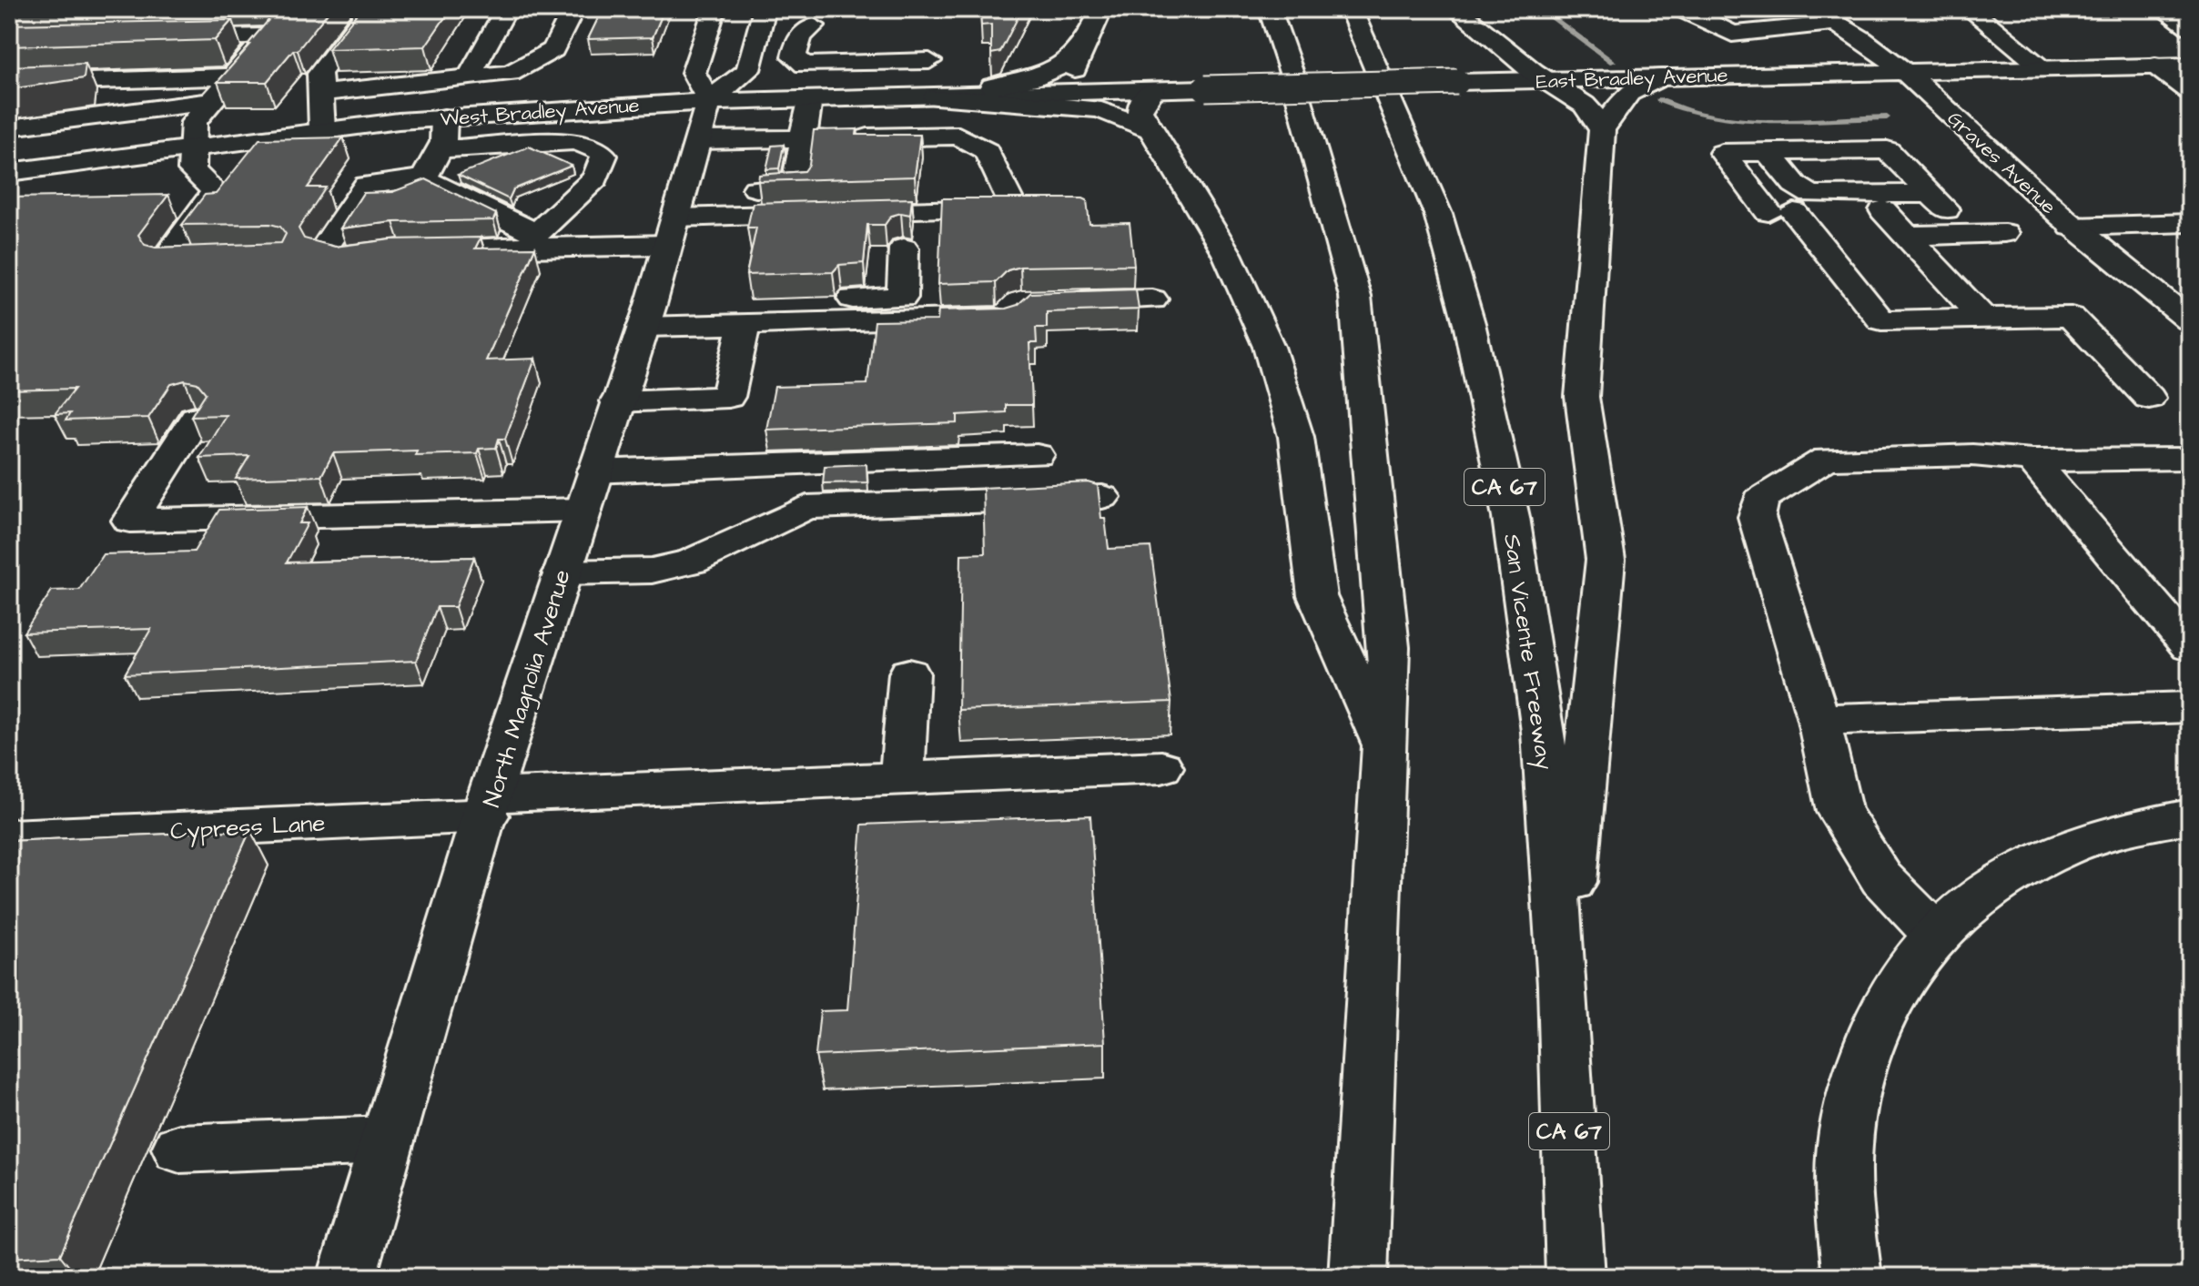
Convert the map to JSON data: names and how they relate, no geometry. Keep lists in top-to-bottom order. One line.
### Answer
{"streets":{"main road":["East Bradley Avenue","West Bradley Avenue","Graves Avenue","CA 67","San Vicente Freeway","North Magnolia Avenue","Cypress Lane"]},"crossings":[["East Bradley Avenue","West Bradley Avenue"],["East Bradley Avenue","Graves Avenue"],["West Bradley Avenue","North Magnolia Avenue"],["North Magnolia Avenue","Cypress Lane"]]}
